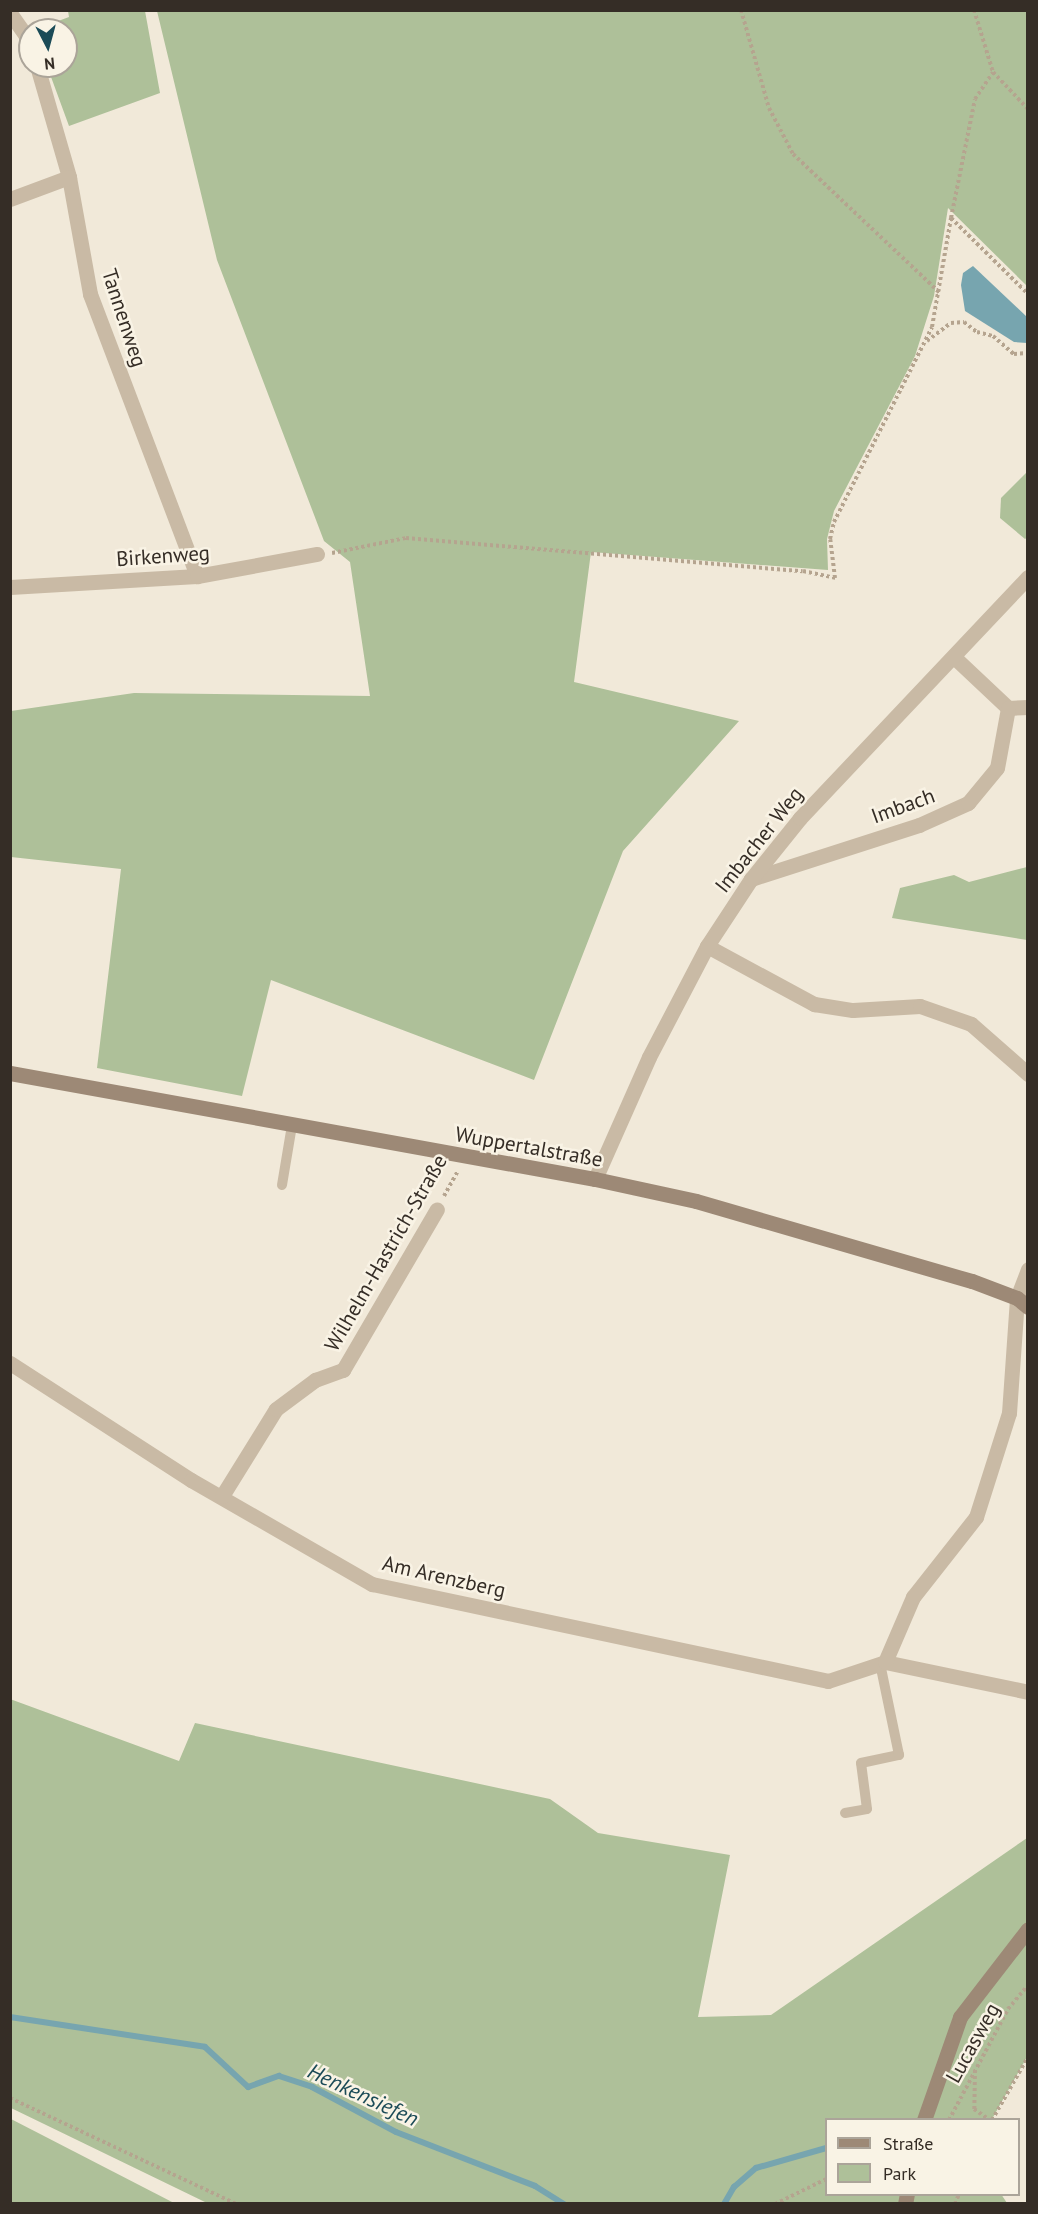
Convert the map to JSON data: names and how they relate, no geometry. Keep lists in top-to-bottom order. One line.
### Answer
{"streets":{"main road":["Wuppertalstraße"],"street":["Tannenweg","Birkenweg","Imbach","Imbacher Weg","Wilhelm-Hastrich-Straße","Am Arenzberg"],"path":["Lucasweg"]},"crossings":[["Tannenweg","Birkenweg"],["Imbach","Imbacher Weg"],["Imbacher Weg","Wuppertalstraße"],["Wuppertalstraße","Wilhelm-Hastrich-Straße"],["Wilhelm-Hastrich-Straße","Am Arenzberg"]],"water":["Henkensiefen"],"legend":["Straße","Park"],"north":"bottom"}
